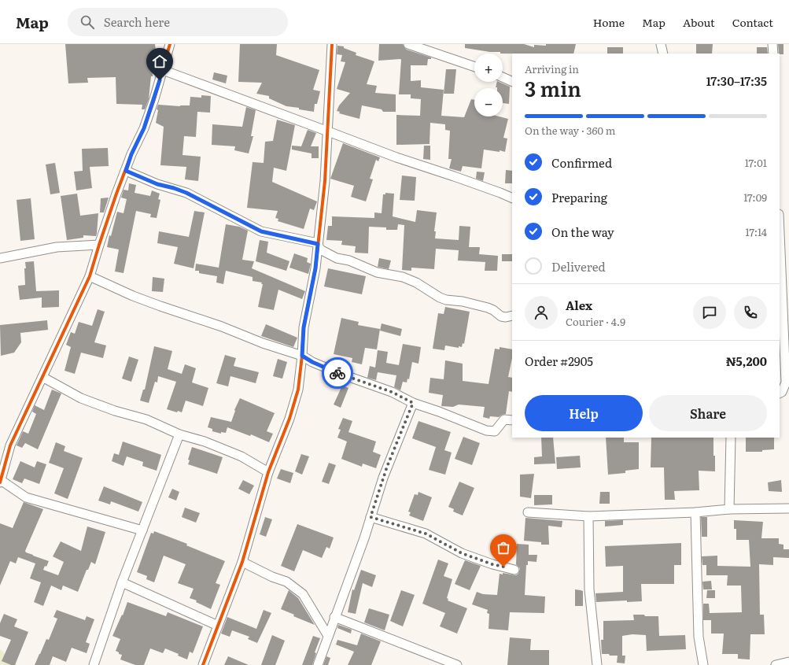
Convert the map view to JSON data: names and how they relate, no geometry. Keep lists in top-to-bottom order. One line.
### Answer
{"page":{"header":"Map","search":"Search here","nav":["Home","Map","About","Contact"],"map_buttons":["+","−"],"heading":["3 min","Arriving in","17:30–17:35"],"panel":["Alex","Courier · 4.9","Order #2905","₦5,200"],"bar":"On the way · 360 m","list":[["Confirmed","17:01"],["Preparing","17:09"],["On the way","17:14"],"Delivered"],"buttons":["Help","Share"]}}
